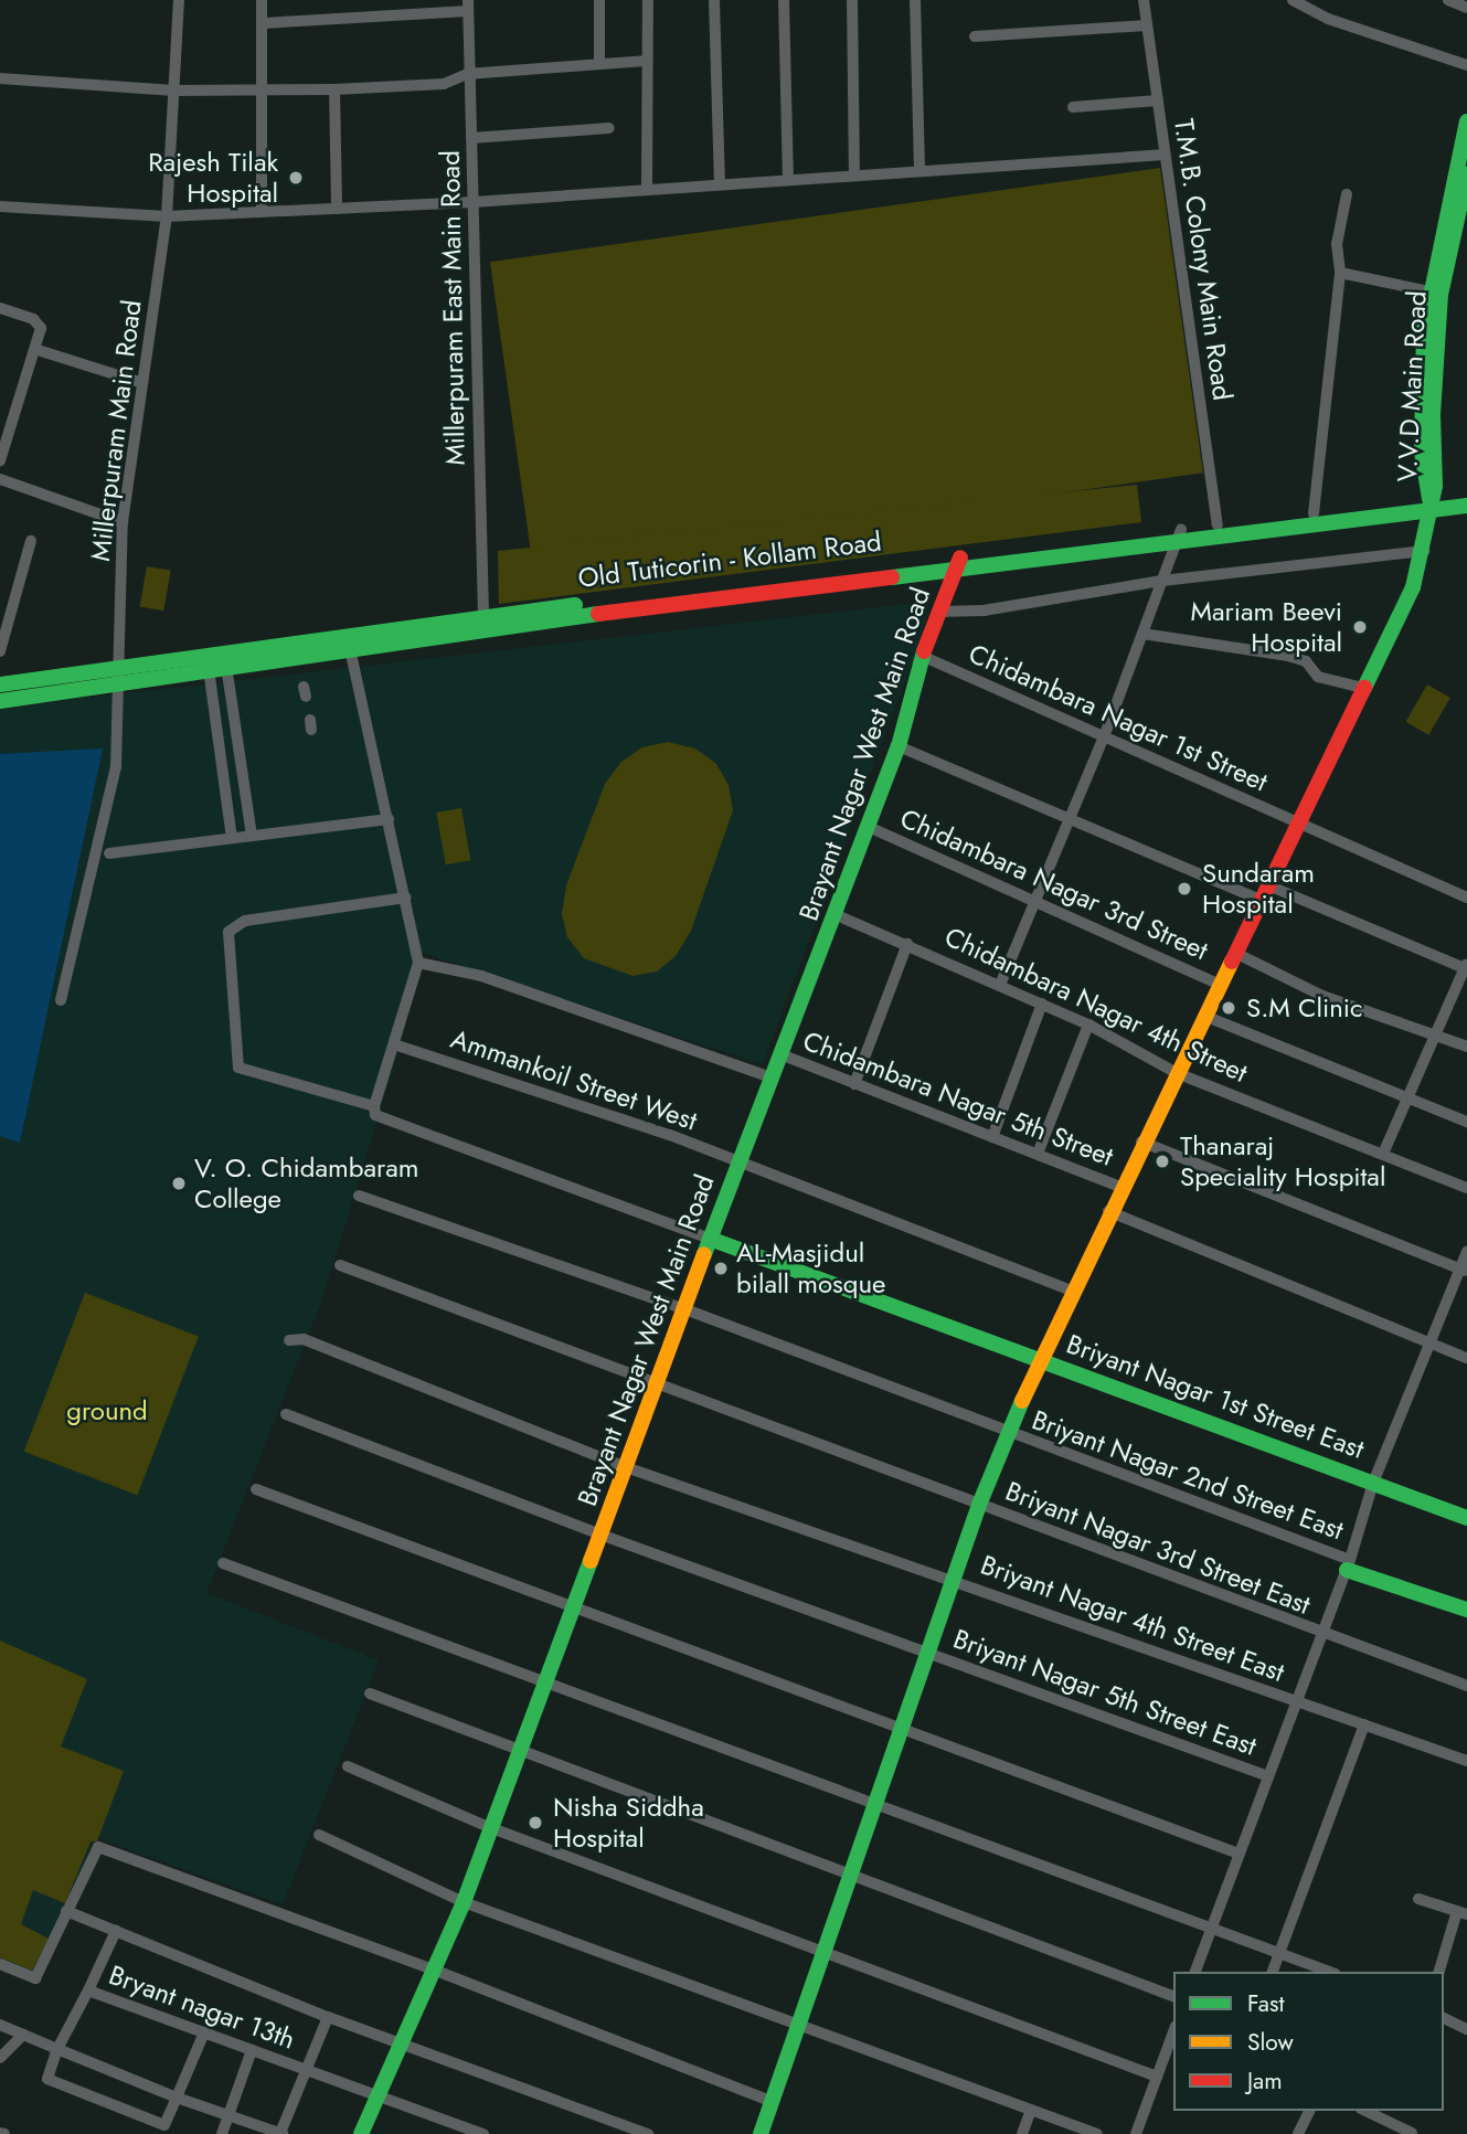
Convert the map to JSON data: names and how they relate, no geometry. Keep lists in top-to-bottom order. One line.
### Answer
{"streets":{"main road":["V.V.D Main Road","Old Tuticorin - Kollam Road","Brayant Nagar West Main Road","Briyant Nagar 1st Street East"],"street":["T.M.B. Colony Main Road","Millerpuram East Main Road","Millerpuram Main Road","Chidambara Nagar 1st Street","Chidambara Nagar 3rd Street","Chidambara Nagar 4th Street","Ammankoil Street West","Chidambara Nagar 5th Street","Briyant Nagar 2nd Street East","Briyant Nagar 3rd Street East","Briyant Nagar 4th Street East","Briyant Nagar 5th Street East","Bryant nagar 13th"]},"crossings":[["T.M.B. Colony Main Road","Old Tuticorin - Kollam Road"],["Millerpuram East Main Road","Old Tuticorin - Kollam Road"],["V.V.D Main Road","Old Tuticorin - Kollam Road"],["V.V.D Main Road","Chidambara Nagar 1st Street"],["V.V.D Main Road","Chidambara Nagar 3rd Street"],["V.V.D Main Road","Chidambara Nagar 4th Street"],["V.V.D Main Road","Ammankoil Street West"],["V.V.D Main Road","Chidambara Nagar 5th Street"],["V.V.D Main Road","Briyant Nagar 1st Street East"],["V.V.D Main Road","Briyant Nagar 2nd Street East"],["V.V.D Main Road","Briyant Nagar 3rd Street East"],["V.V.D Main Road","Briyant Nagar 4th Street East"],["V.V.D Main Road","Briyant Nagar 5th Street East"],["Millerpuram Main Road","Old Tuticorin - Kollam Road"],["Old Tuticorin - Kollam Road","Brayant Nagar West Main Road"],["Chidambara Nagar 1st Street","Brayant Nagar West Main Road"],["Brayant Nagar West Main Road","Chidambara Nagar 3rd Street"],["Brayant Nagar West Main Road","Chidambara Nagar 4th Street"],["Brayant Nagar West Main Road","Ammankoil Street West"],["Brayant Nagar West Main Road","Chidambara Nagar 5th Street"],["Brayant Nagar West Main Road","Briyant Nagar 1st Street East"],["Brayant Nagar West Main Road","Briyant Nagar 2nd Street East"],["Brayant Nagar West Main Road","Briyant Nagar 3rd Street East"],["Brayant Nagar West Main Road","Briyant Nagar 4th Street East"],["Brayant Nagar West Main Road","Briyant Nagar 5th Street East"],["Brayant Nagar West Main Road","Bryant nagar 13th"]],"parks":["ground"],"places":["Rajesh Tilak Hospital","Mariam Beevi Hospital","Sundaram Hospital","S.M Clinic","Thanaraj Speciality Hospital","V. O. Chidambaram College","AL-Masjidul bilall mosque","Nisha Siddha Hospital"],"legend":["Fast","Slow","Jam"]}
